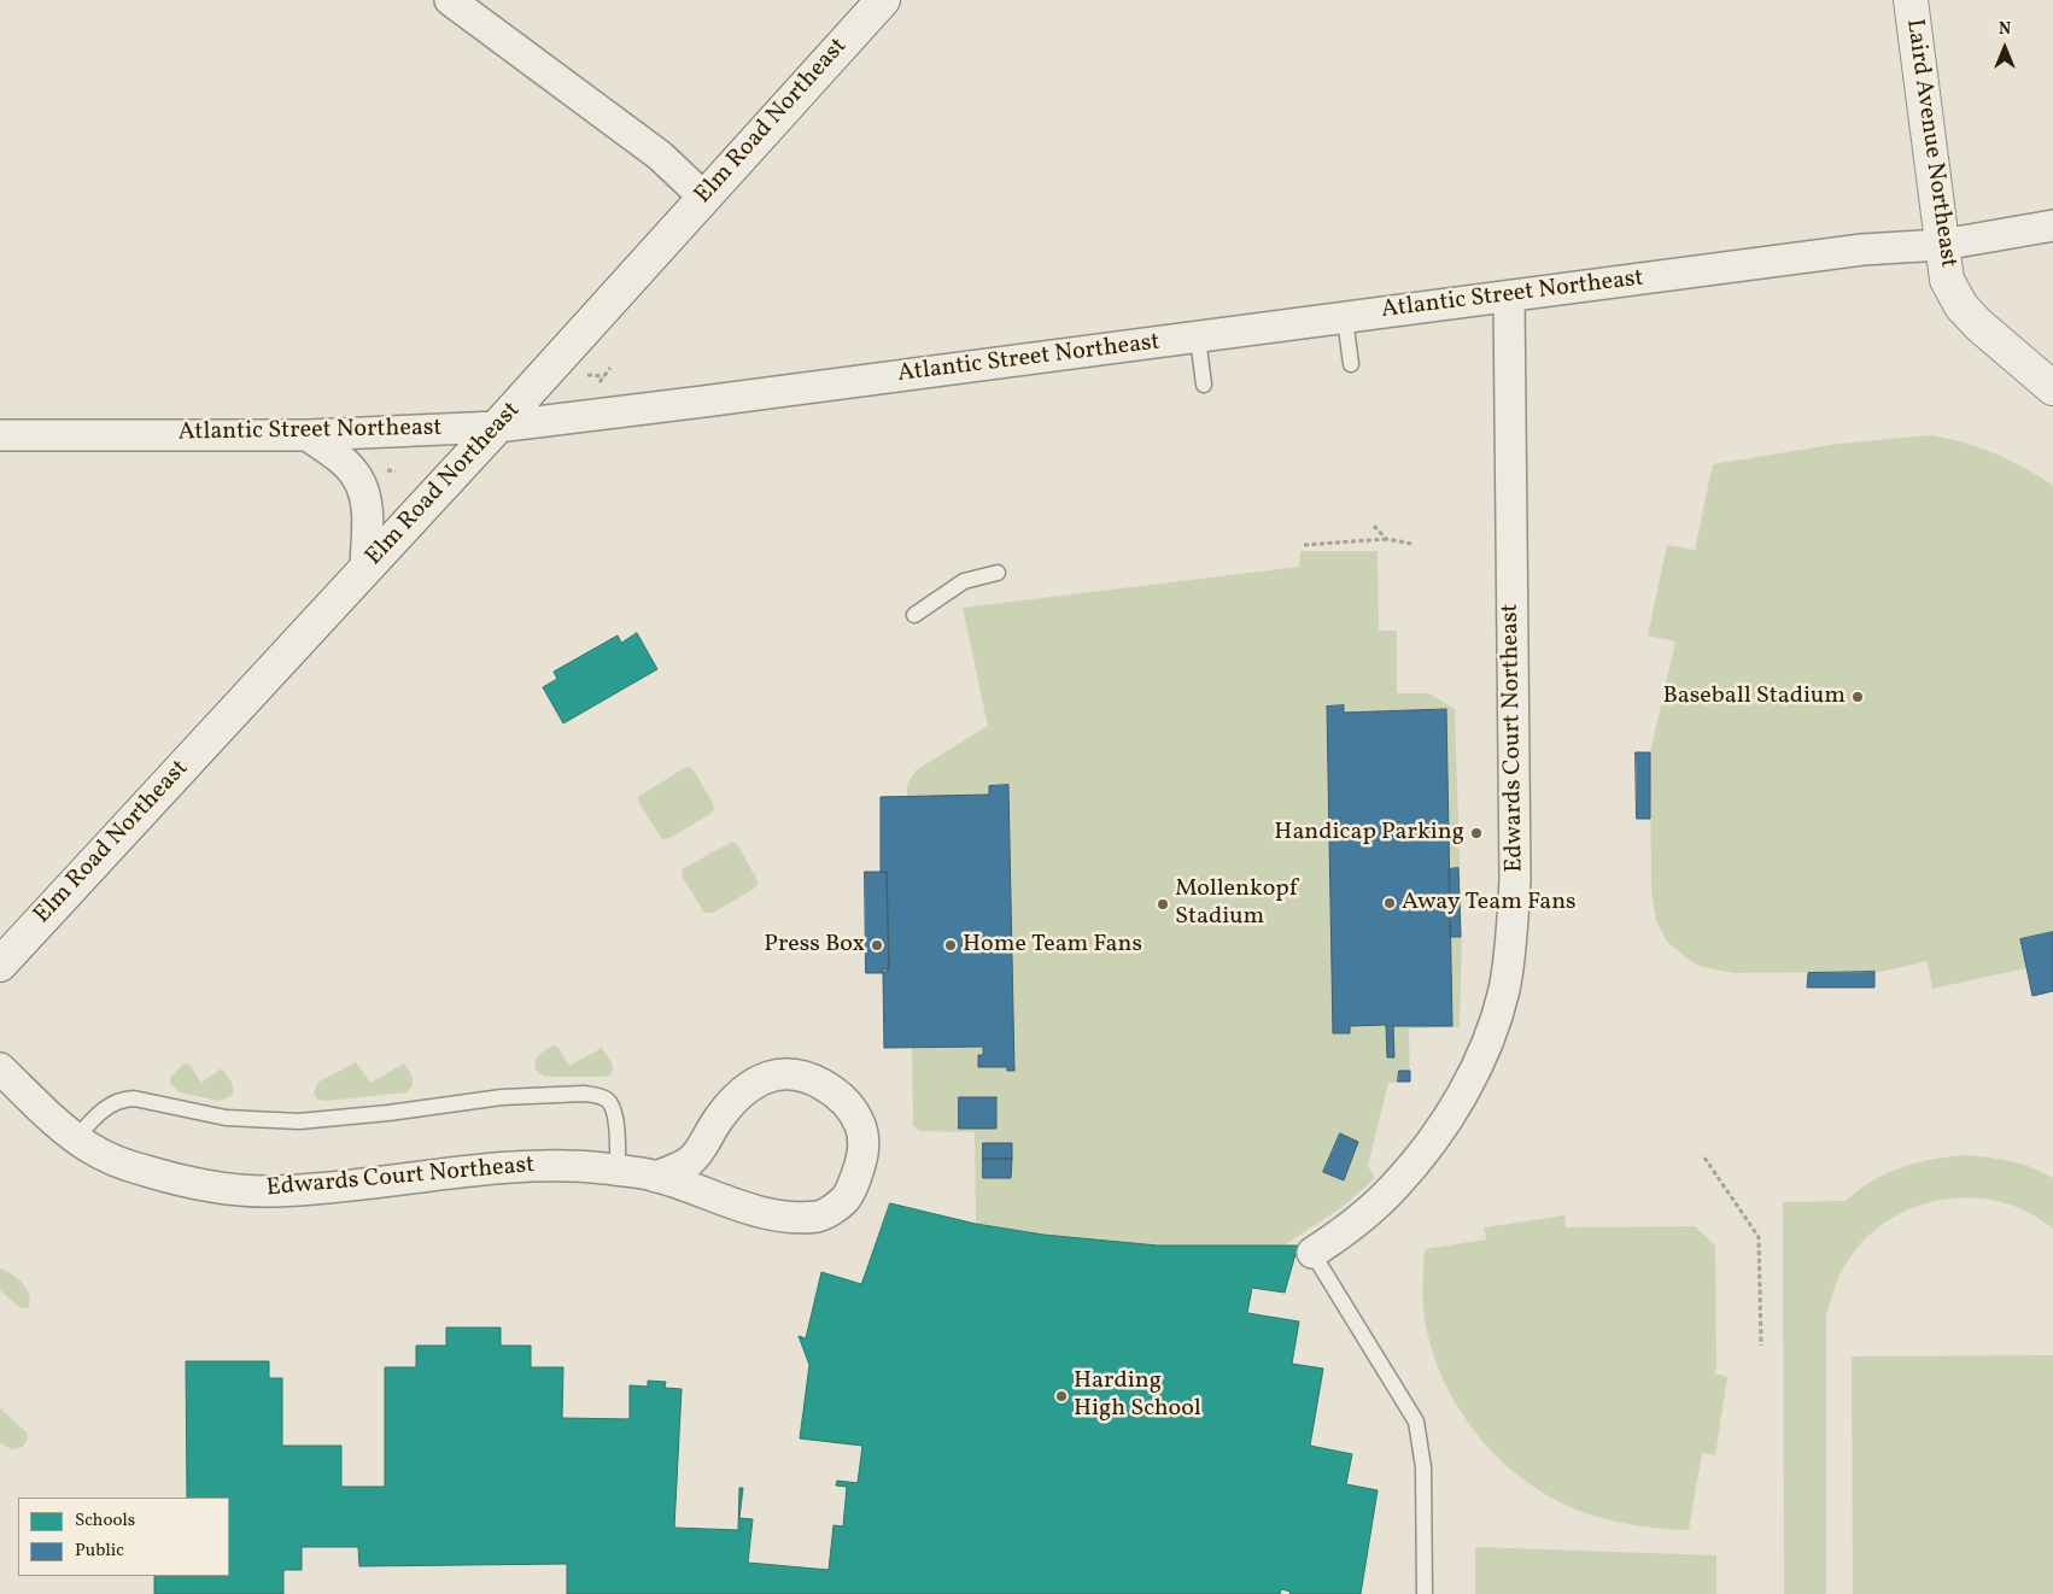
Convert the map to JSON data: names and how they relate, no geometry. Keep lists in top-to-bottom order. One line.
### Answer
{"streets":{"main road":["Elm Road Northeast","Laird Avenue Northeast"],"street":["Atlantic Street Northeast","Edwards Court Northeast"]},"crossings":[["Elm Road Northeast","Atlantic Street Northeast"],["Laird Avenue Northeast","Atlantic Street Northeast"],["Atlantic Street Northeast","Edwards Court Northeast"]],"places":["Baseball Stadium","Handicap Parking","Away Team Fans","Mollenkopf Stadium","Press Box","Home Team Fans","Harding High School"],"legend":["Schools","Public"],"north":"top"}
